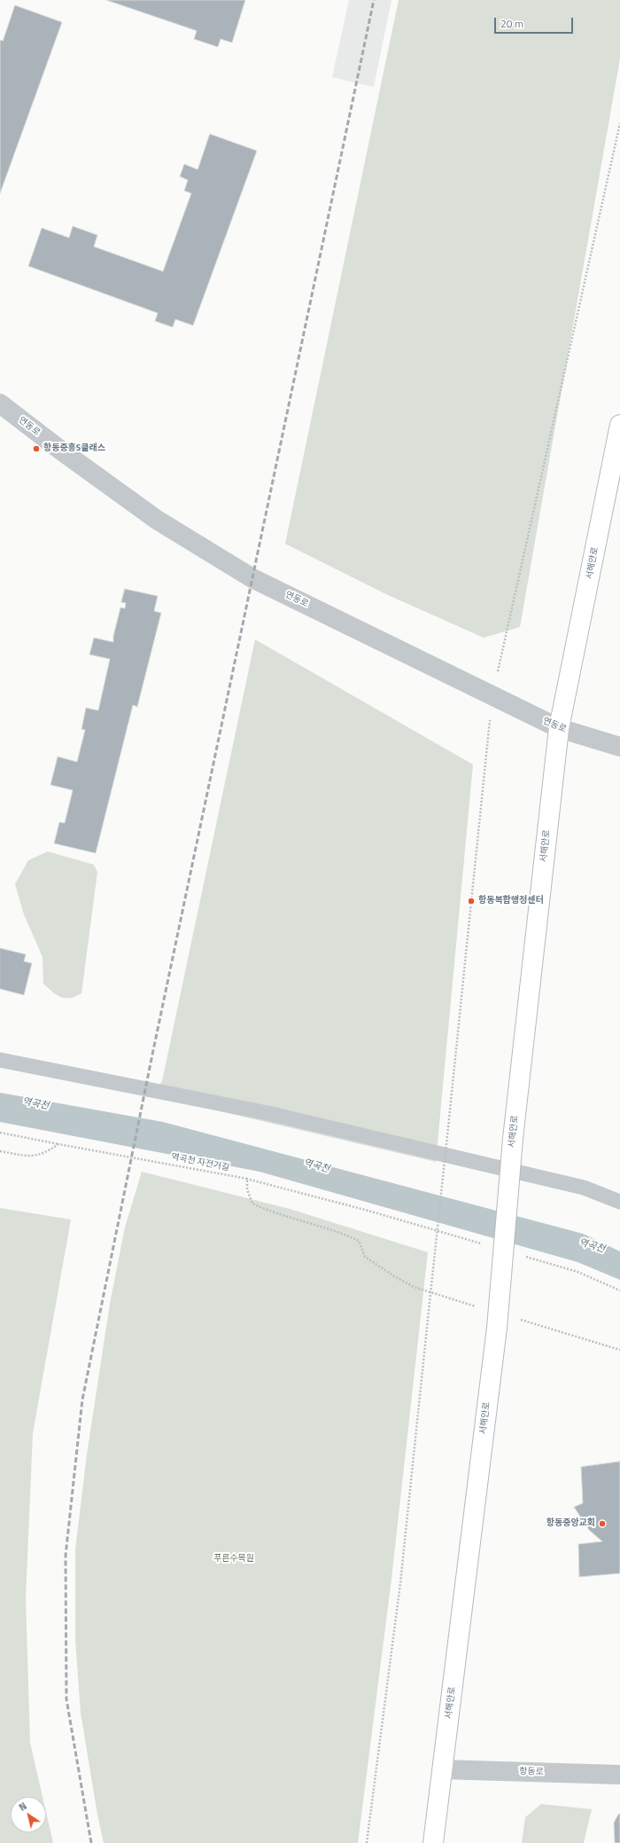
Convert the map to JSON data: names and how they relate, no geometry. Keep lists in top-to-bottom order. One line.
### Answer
{"streets":{"main road":["서해안로"],"street":["연동로","항동로"]},"crossings":[["연동로","서해안로"],["서해안로","항동로"]],"water":["역곡천"],"parks":["푸른수목원"],"places":["항동중흥S클래스","항동복합행정센터","항동중앙교회"],"scale_bar":"20 m","north":"top left"}
